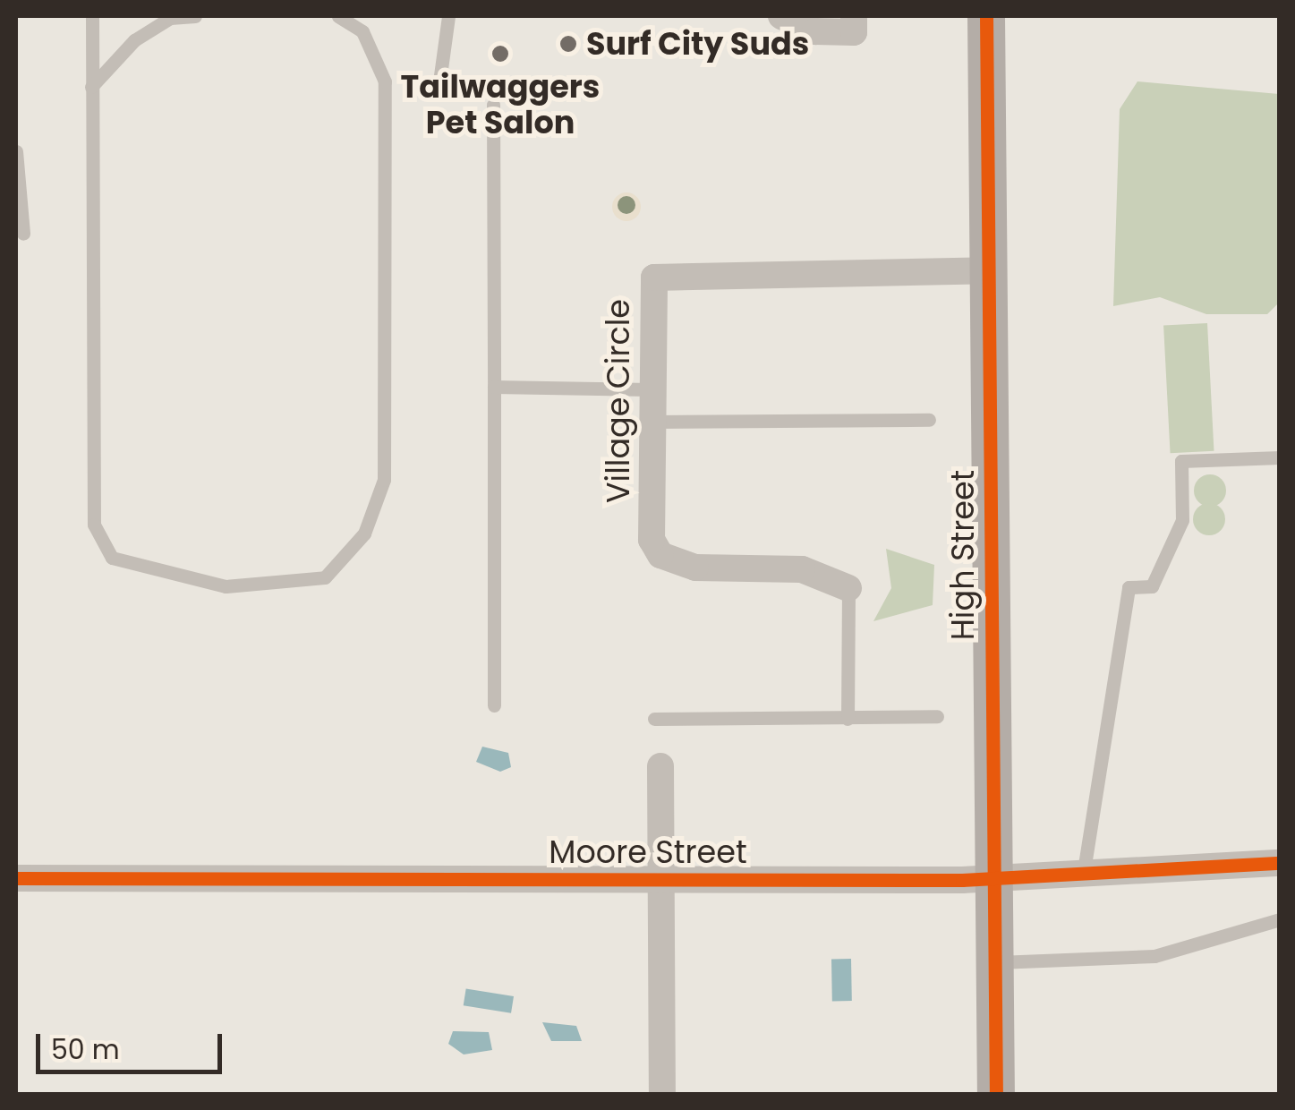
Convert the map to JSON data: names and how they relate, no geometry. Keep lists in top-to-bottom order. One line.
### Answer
{"streets":{"main road":["High Street"],"street":["Village Circle","Moore Street"]},"crossings":[["Village Circle","High Street"],["High Street","Moore Street"]],"places":["Surf City Suds","Tailwaggers Pet Salon"],"scale_bar":"50 m"}
